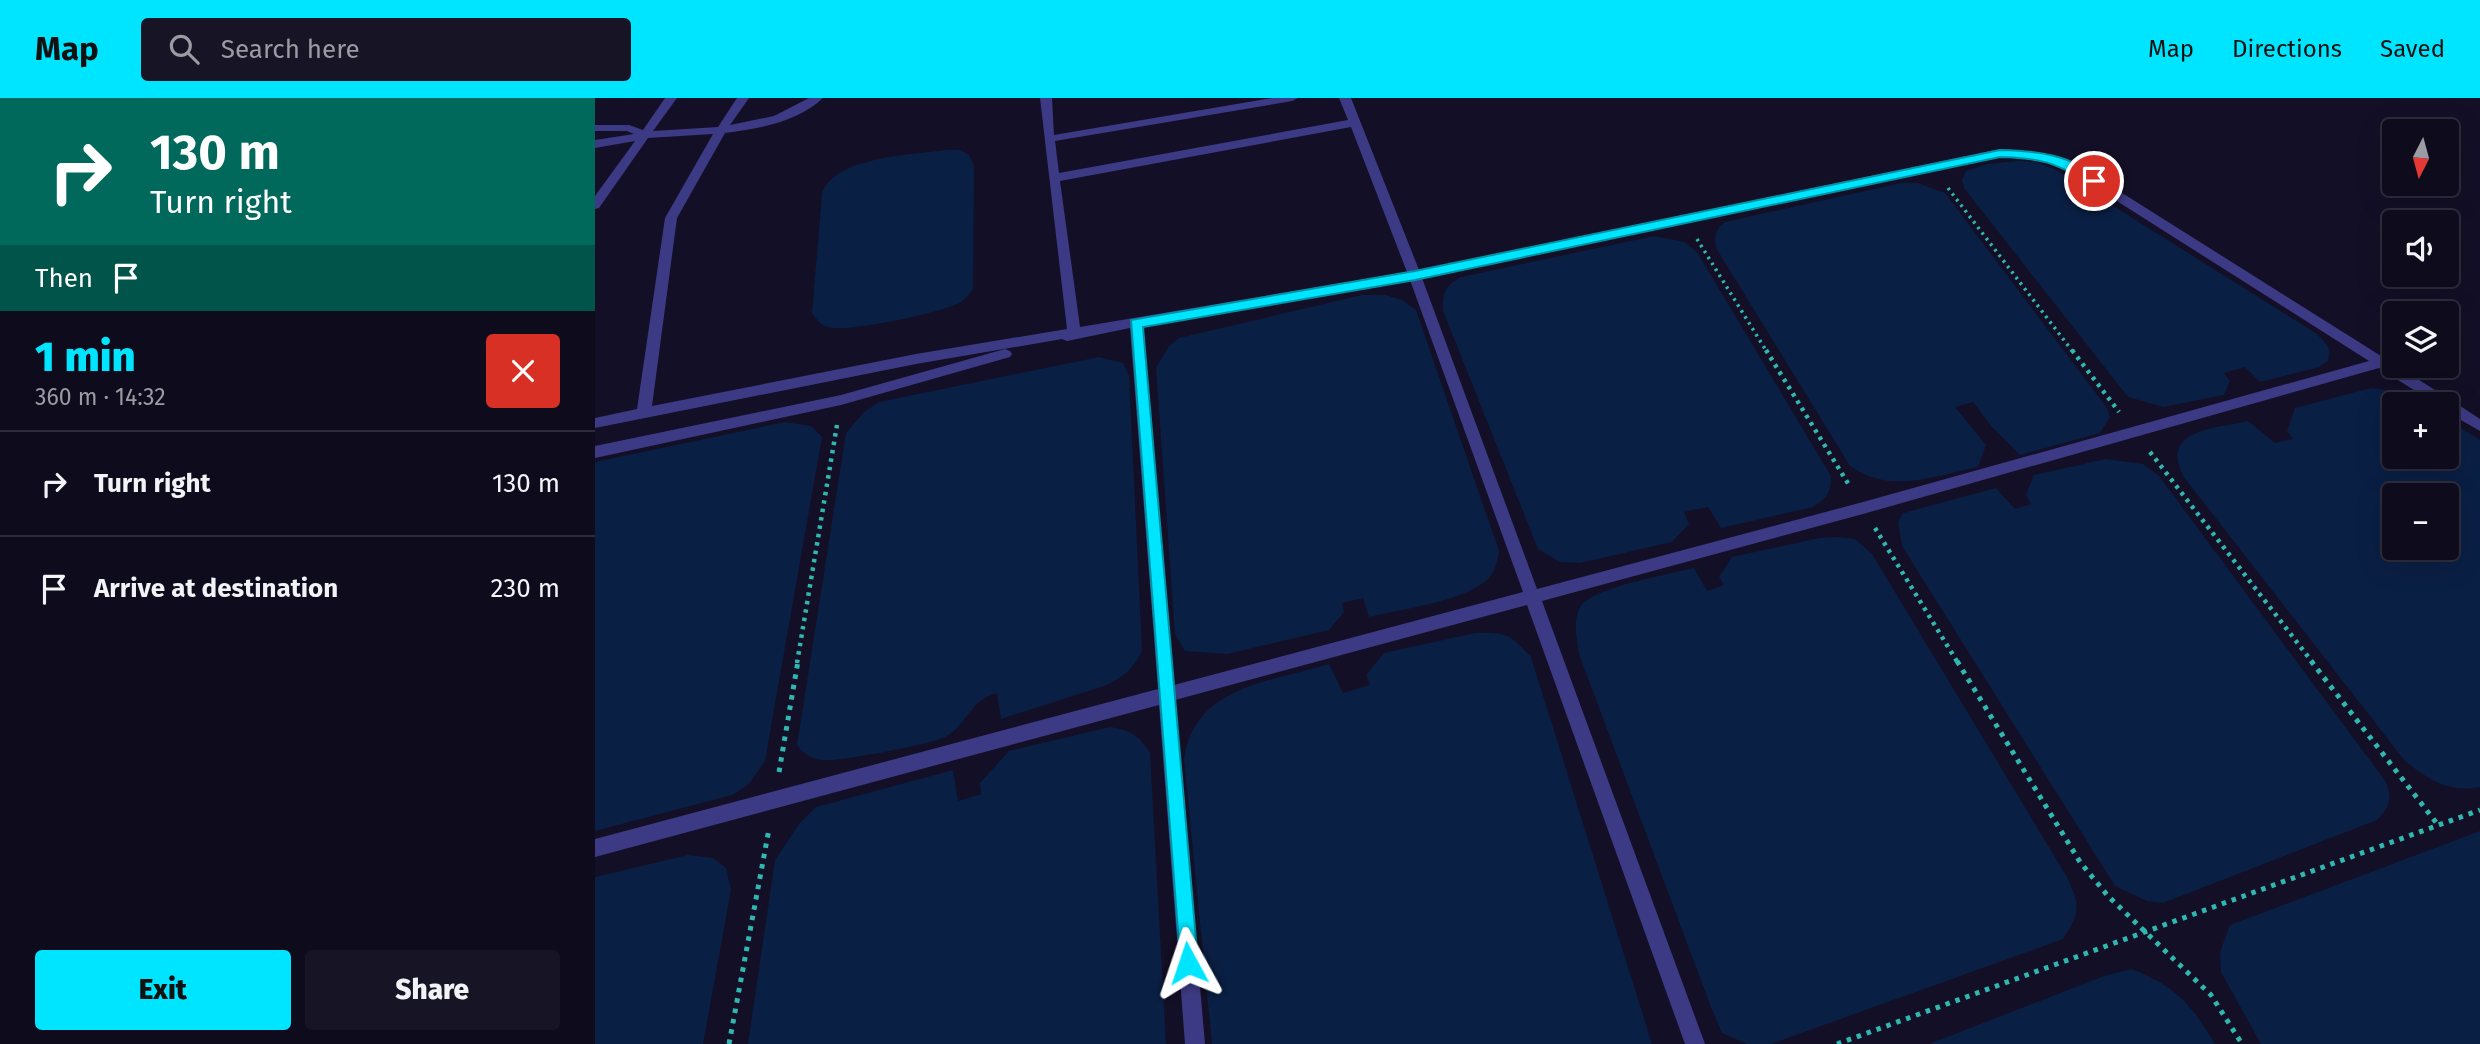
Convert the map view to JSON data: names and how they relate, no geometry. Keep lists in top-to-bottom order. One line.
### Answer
{"north":"bottom","page":{"header":"Map","search":"Search here","nav":["Map","Directions","Saved"],"turn":["130 m","Turn right"],"map_buttons":["+","−"],"then":"Then","heading":["1 min","360 m · 14:32"],"list":[{"name":"Turn right","value":"130 m"},{"name":"Arrive at destination","value":"230 m"}],"buttons":["Exit","Share"]}}
